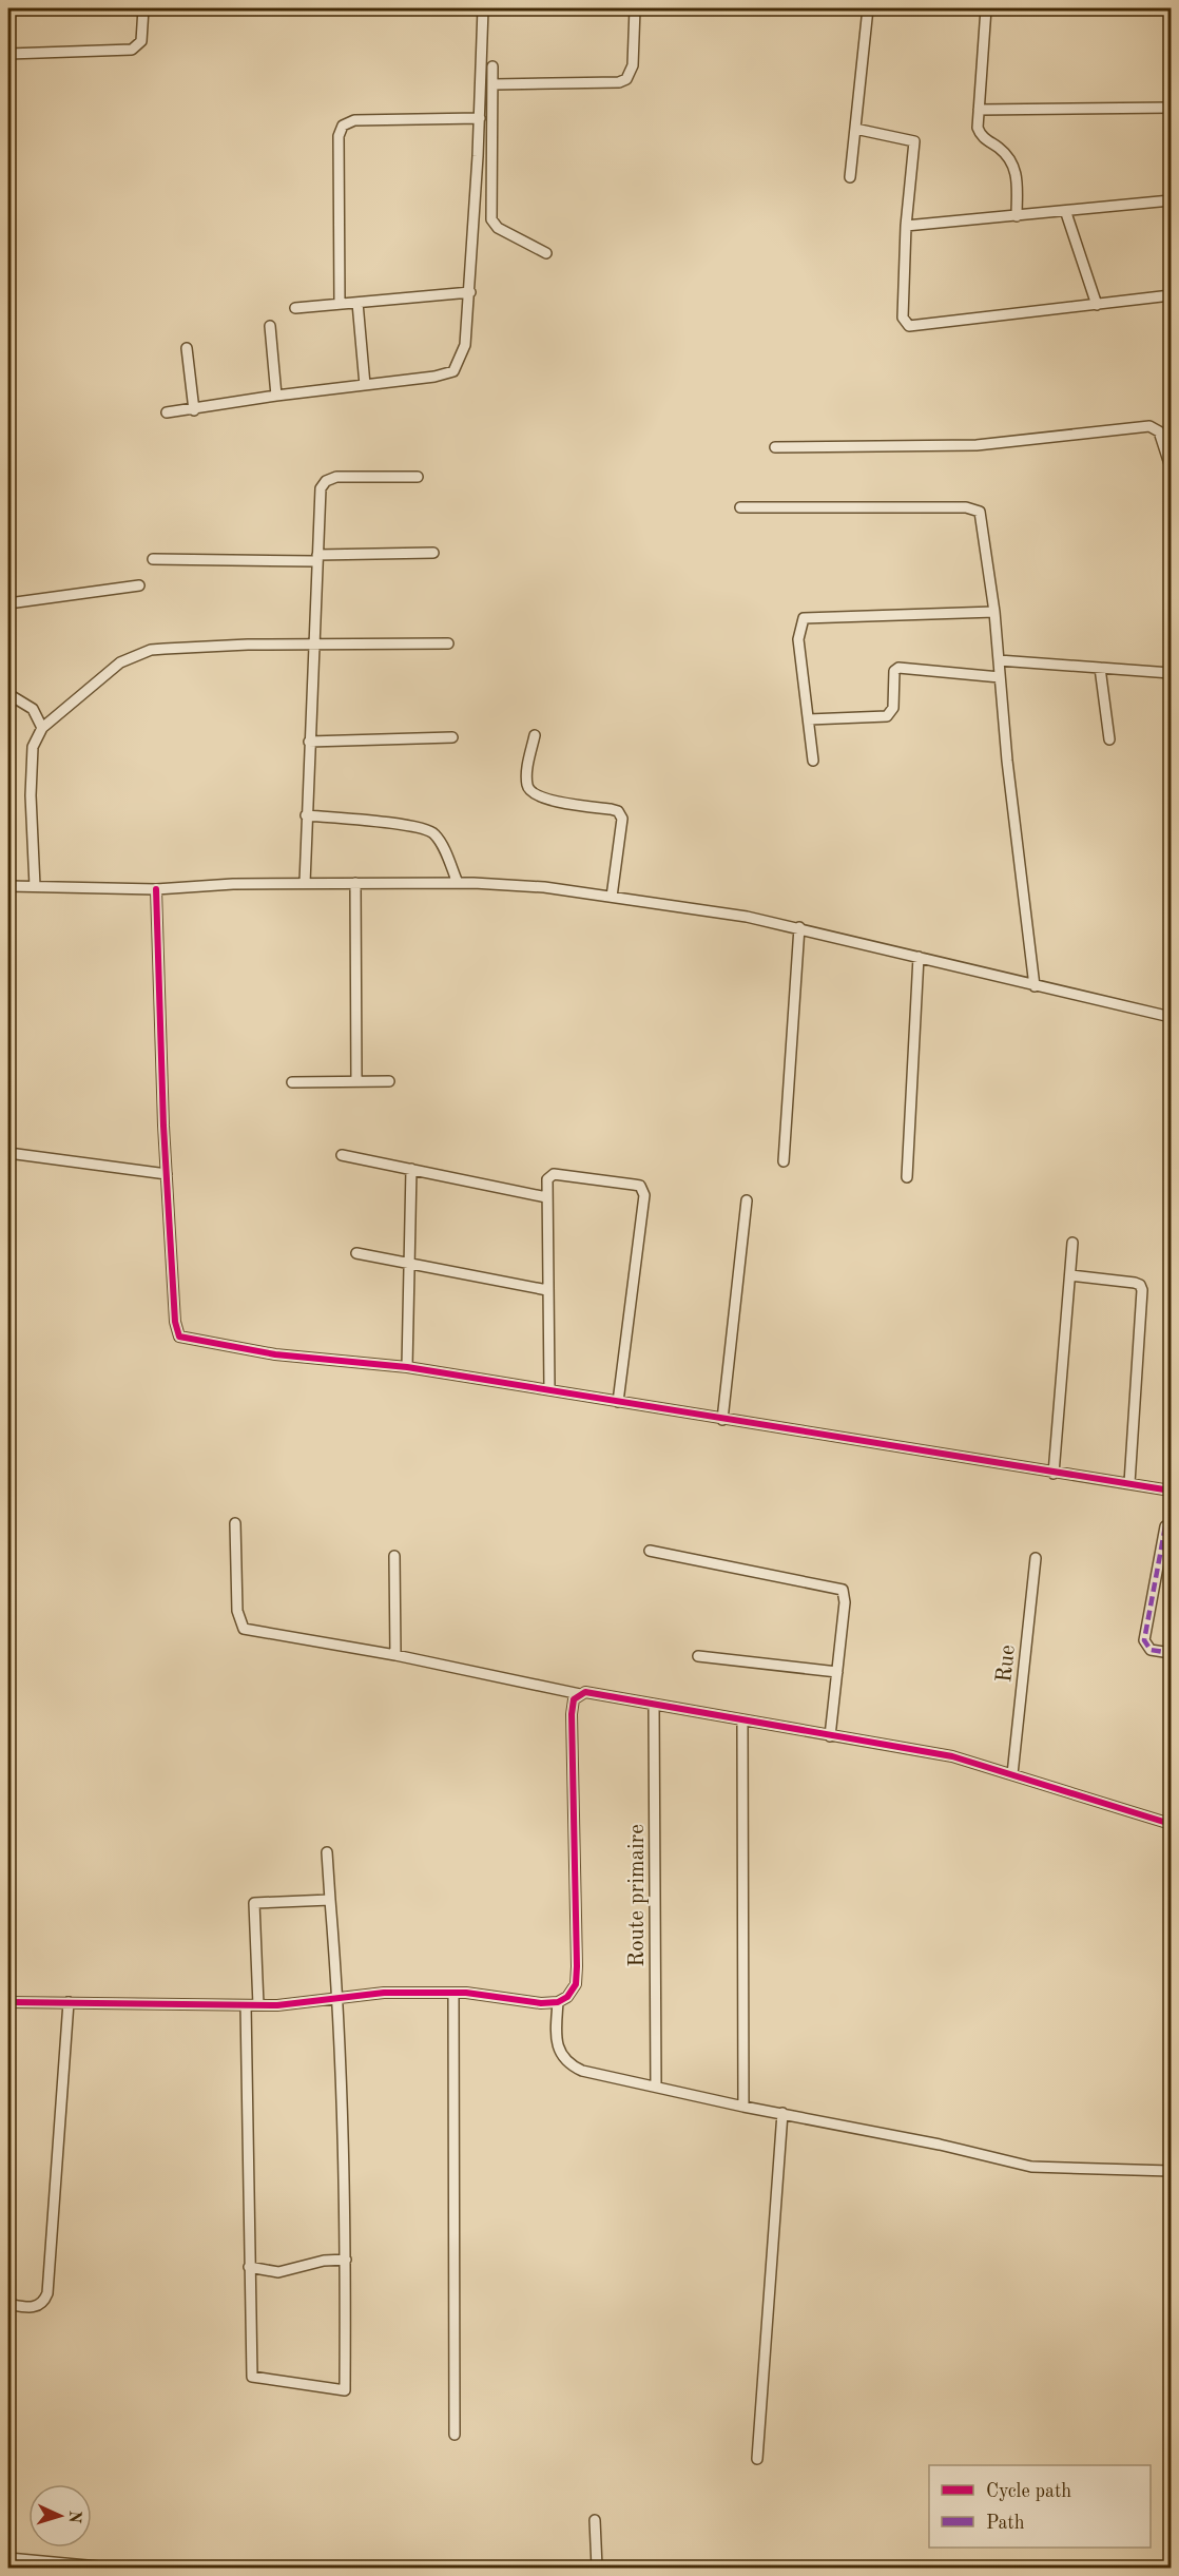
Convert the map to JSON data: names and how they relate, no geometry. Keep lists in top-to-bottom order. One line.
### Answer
{"streets":{"street":["Rue","Route primaire"]},"legend":["Cycle path","Path"],"north":"right"}
